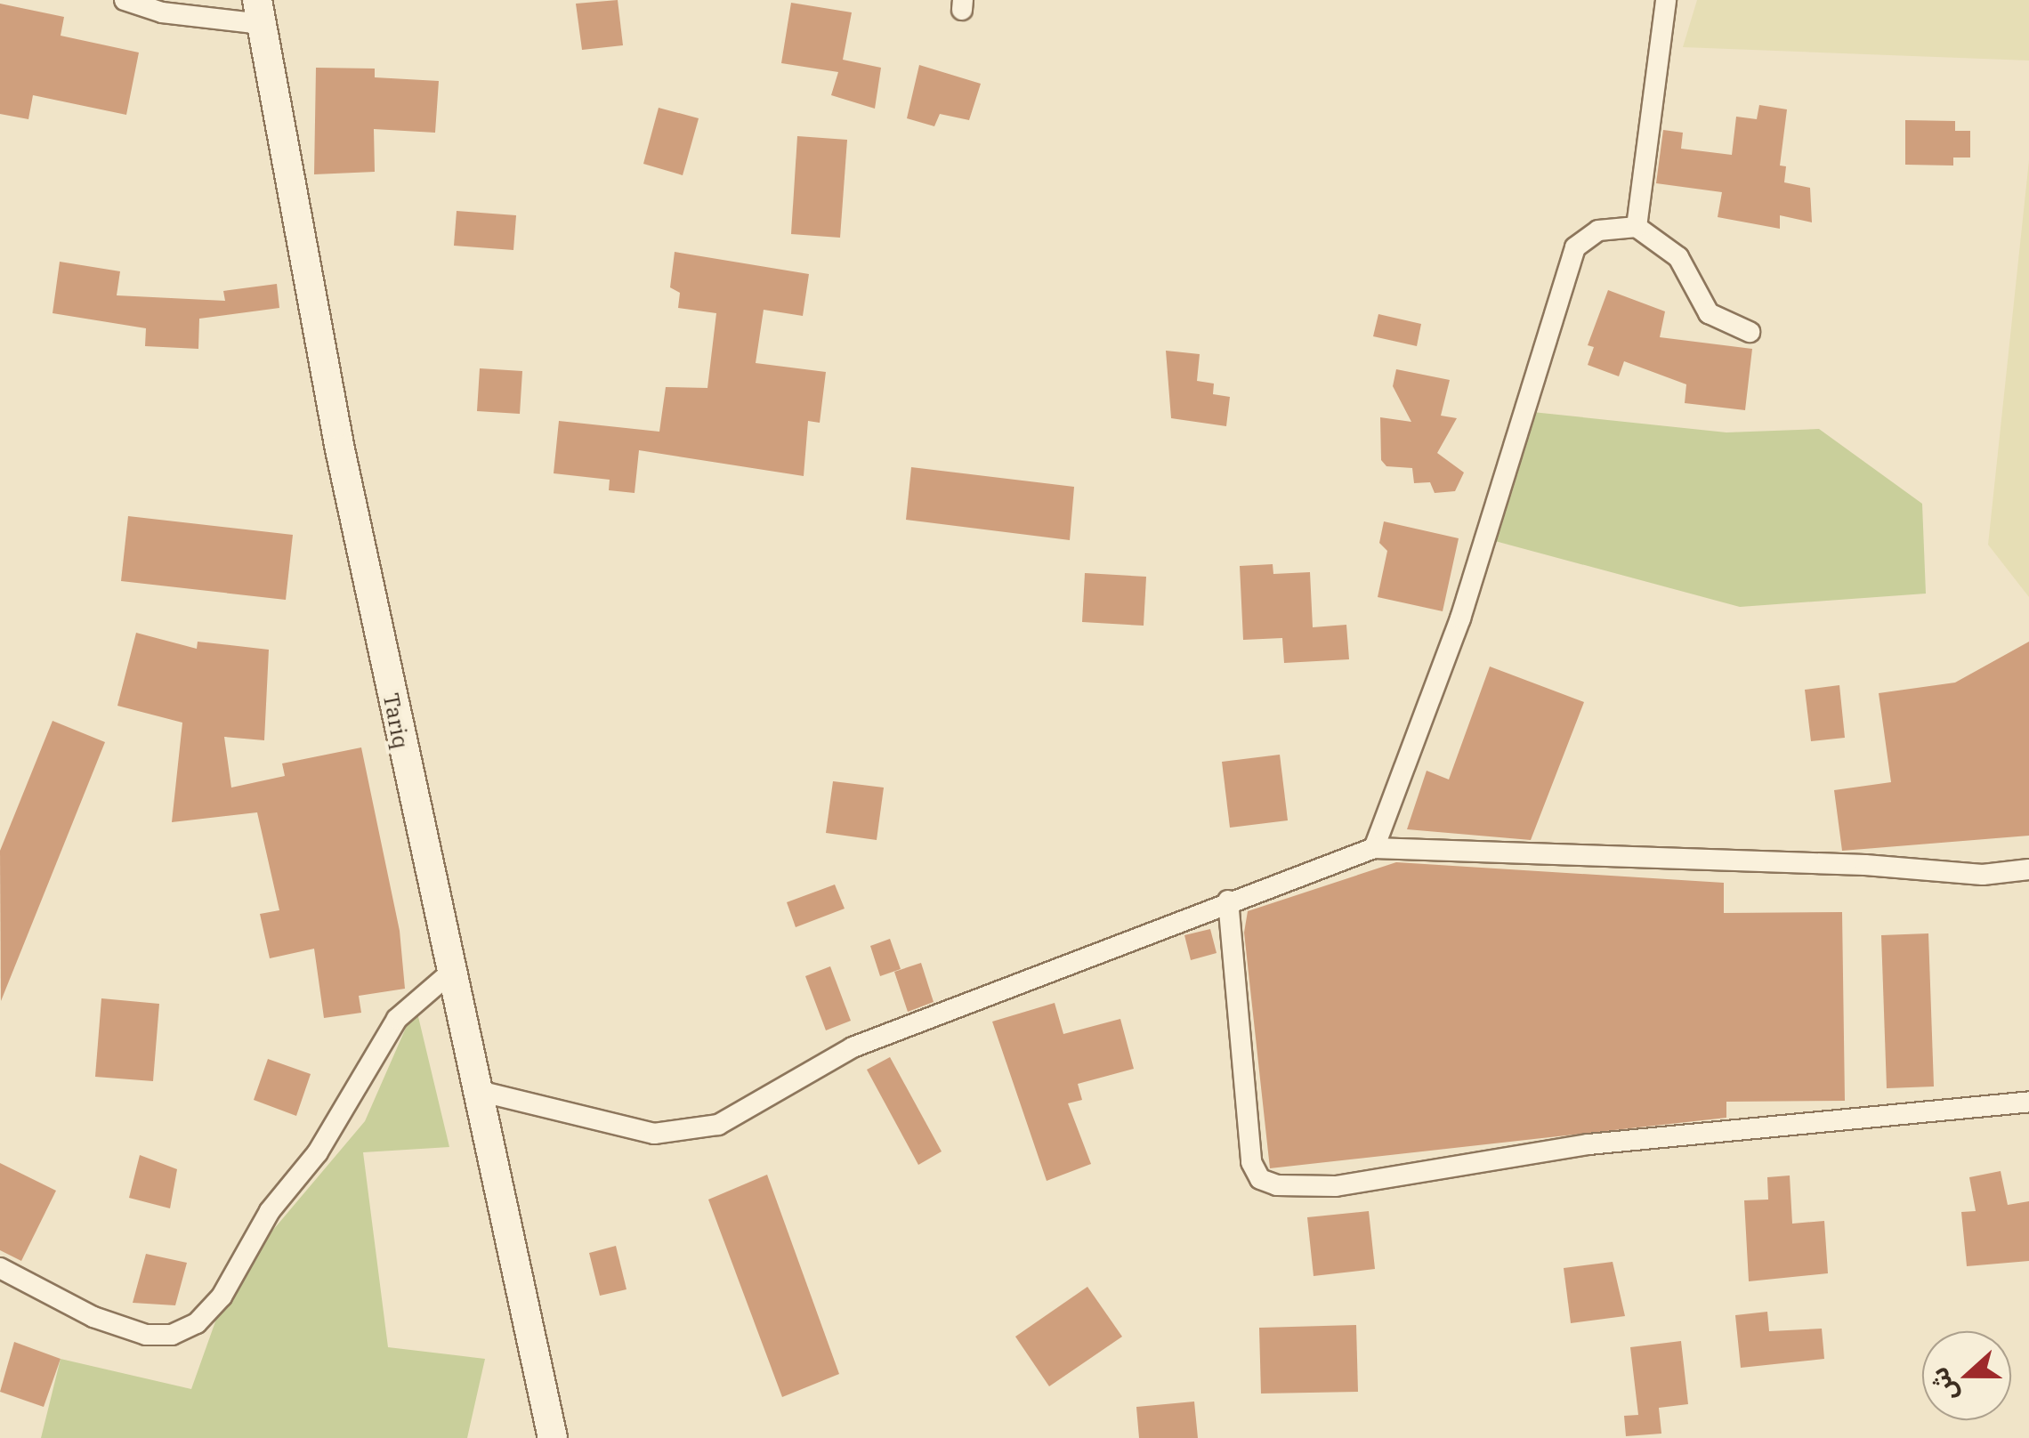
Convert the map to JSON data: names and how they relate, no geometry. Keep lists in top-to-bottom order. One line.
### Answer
{"streets":{"main road":["Tariq"]},"north":"left"}
